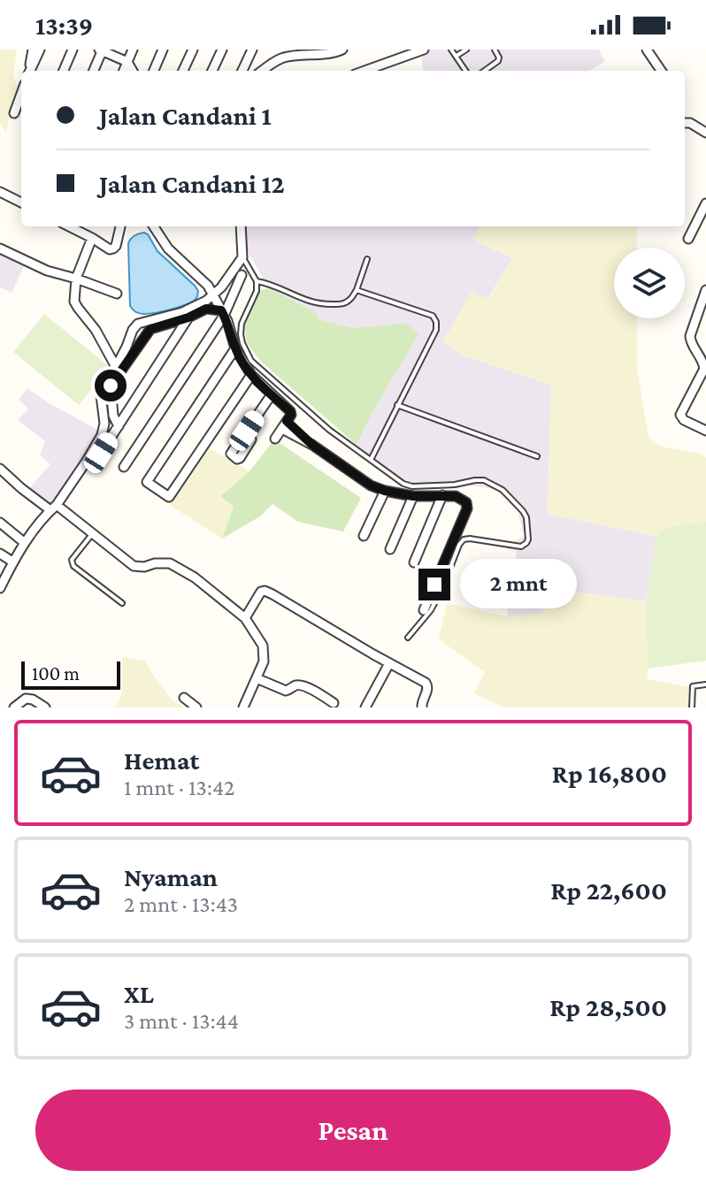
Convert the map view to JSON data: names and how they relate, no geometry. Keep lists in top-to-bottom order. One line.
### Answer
{"scale_bar":"100 m","page":{"status":"13:39","banner":["Jalan Candani 1","Jalan Candani 12"],"bubble":"2 mnt","scale":"100 m","list":[{"name":"Hemat","note":"1 mnt · 13:42","value":"Rp 16,800"},{"name":"Nyaman","note":"2 mnt · 13:43","value":"Rp 22,600"},{"name":"XL","note":"3 mnt · 13:44","value":"Rp 28,500"}],"buttons":"Pesan"}}
